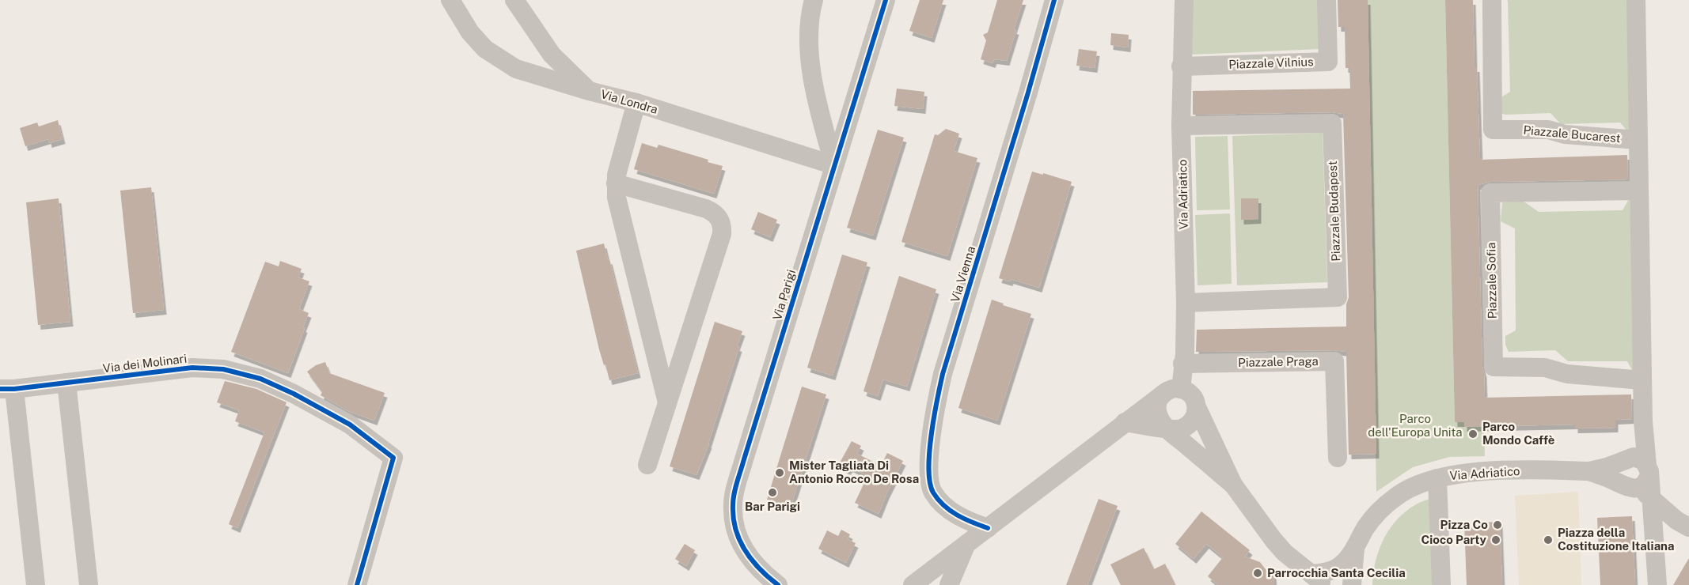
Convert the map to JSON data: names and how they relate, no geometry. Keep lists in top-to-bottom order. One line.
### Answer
{"streets":{"street":["Piazzale Vilnius","Via Londra","Piazzale Bucarest","Via Adriatico","Piazzale Budapest","Via Vienna","Piazzale Sofia","Via Parigi","Piazzale Praga","Via dei Molinari"]},"crossings":[["Piazzale Vilnius","Via Adriatico"],["Via Londra","Via Parigi"],["Via Adriatico","Piazzale Budapest"],["Via Adriatico","Piazzale Praga"]],"parks":["Parco dell'Europa Unita"],"places":["Parco Mondo Caffè","Mister Tagliata Di Antonio Rocco De Rosa","Bar Parigi","Pizza Co","Cioco Party","Piazza della Costituzione Italiana","Parrocchia Santa Cecilia"]}
